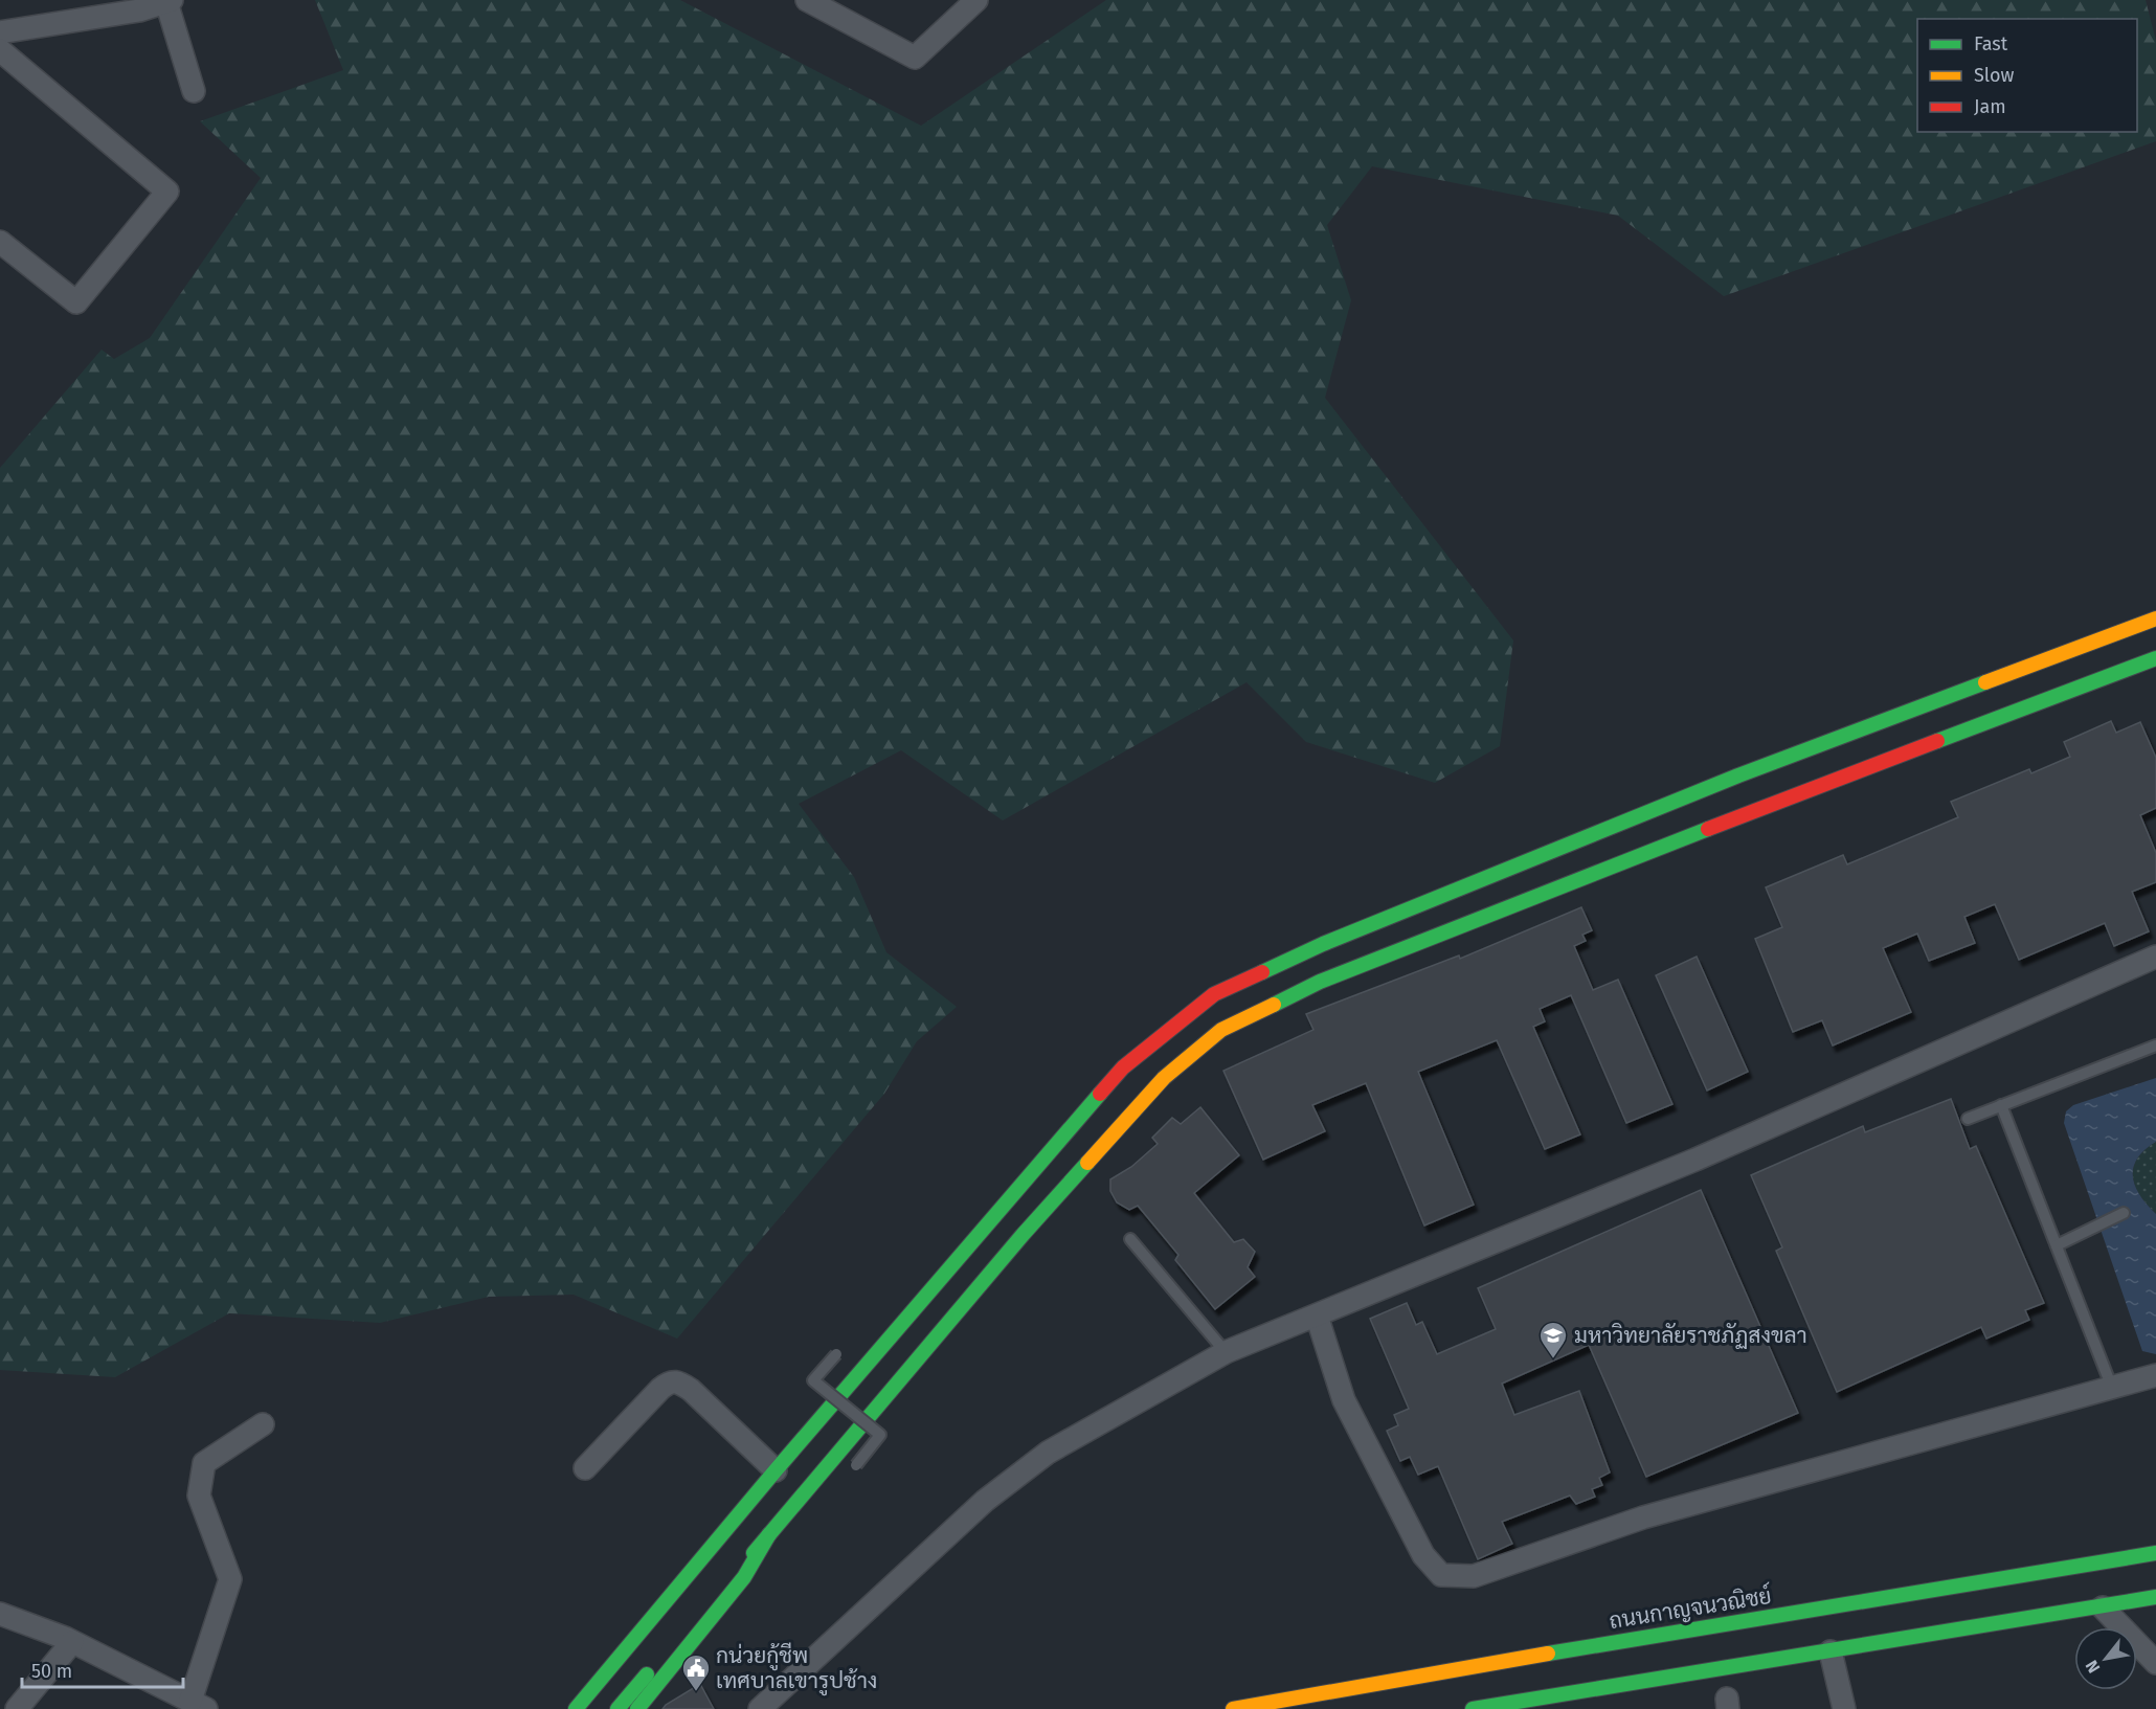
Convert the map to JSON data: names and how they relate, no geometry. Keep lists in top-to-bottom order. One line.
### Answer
{"streets":{"main road":["ถนนกาญจนวณิชย์"]},"places":{"school or university":["มหาวิทยาลัยราชภัฏสงขลา"],"public building":["กน่วยกู้ชีพ เทศบาลเขารูปช้าง"]},"legend":["Fast","Slow","Jam"],"scale_bar":"50 m","north":"bottom left"}
